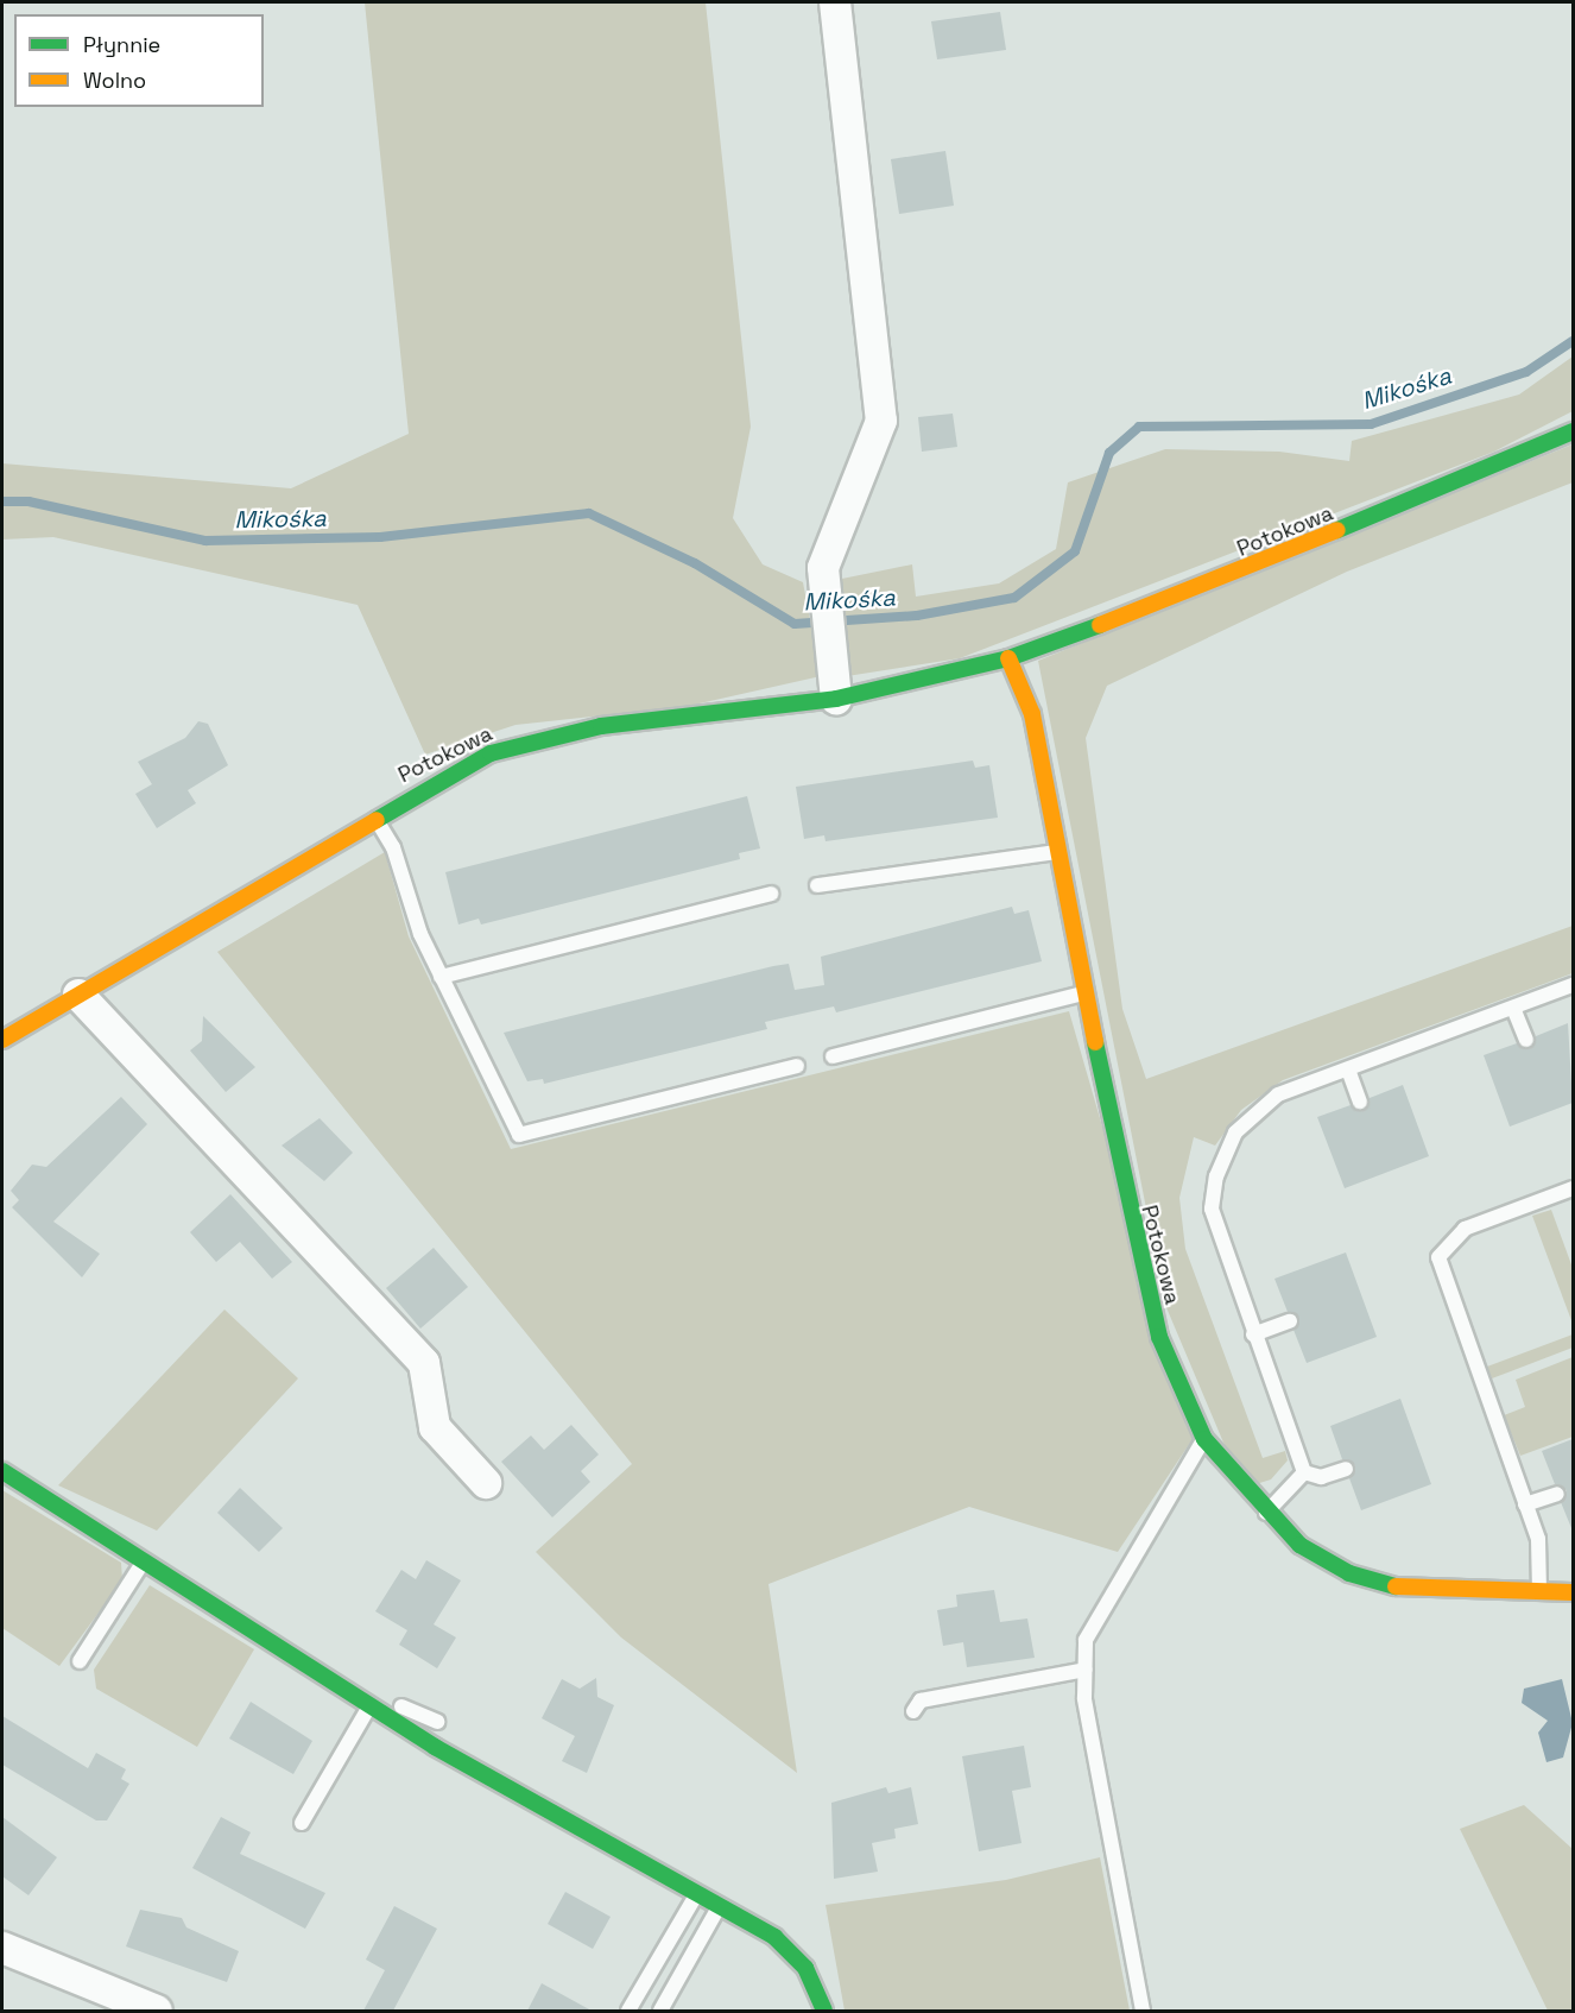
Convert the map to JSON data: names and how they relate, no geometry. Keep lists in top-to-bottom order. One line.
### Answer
{"streets":{"street":["Potokowa"]},"water":["Mikośka"],"legend":["Płynnie","Wolno"]}
